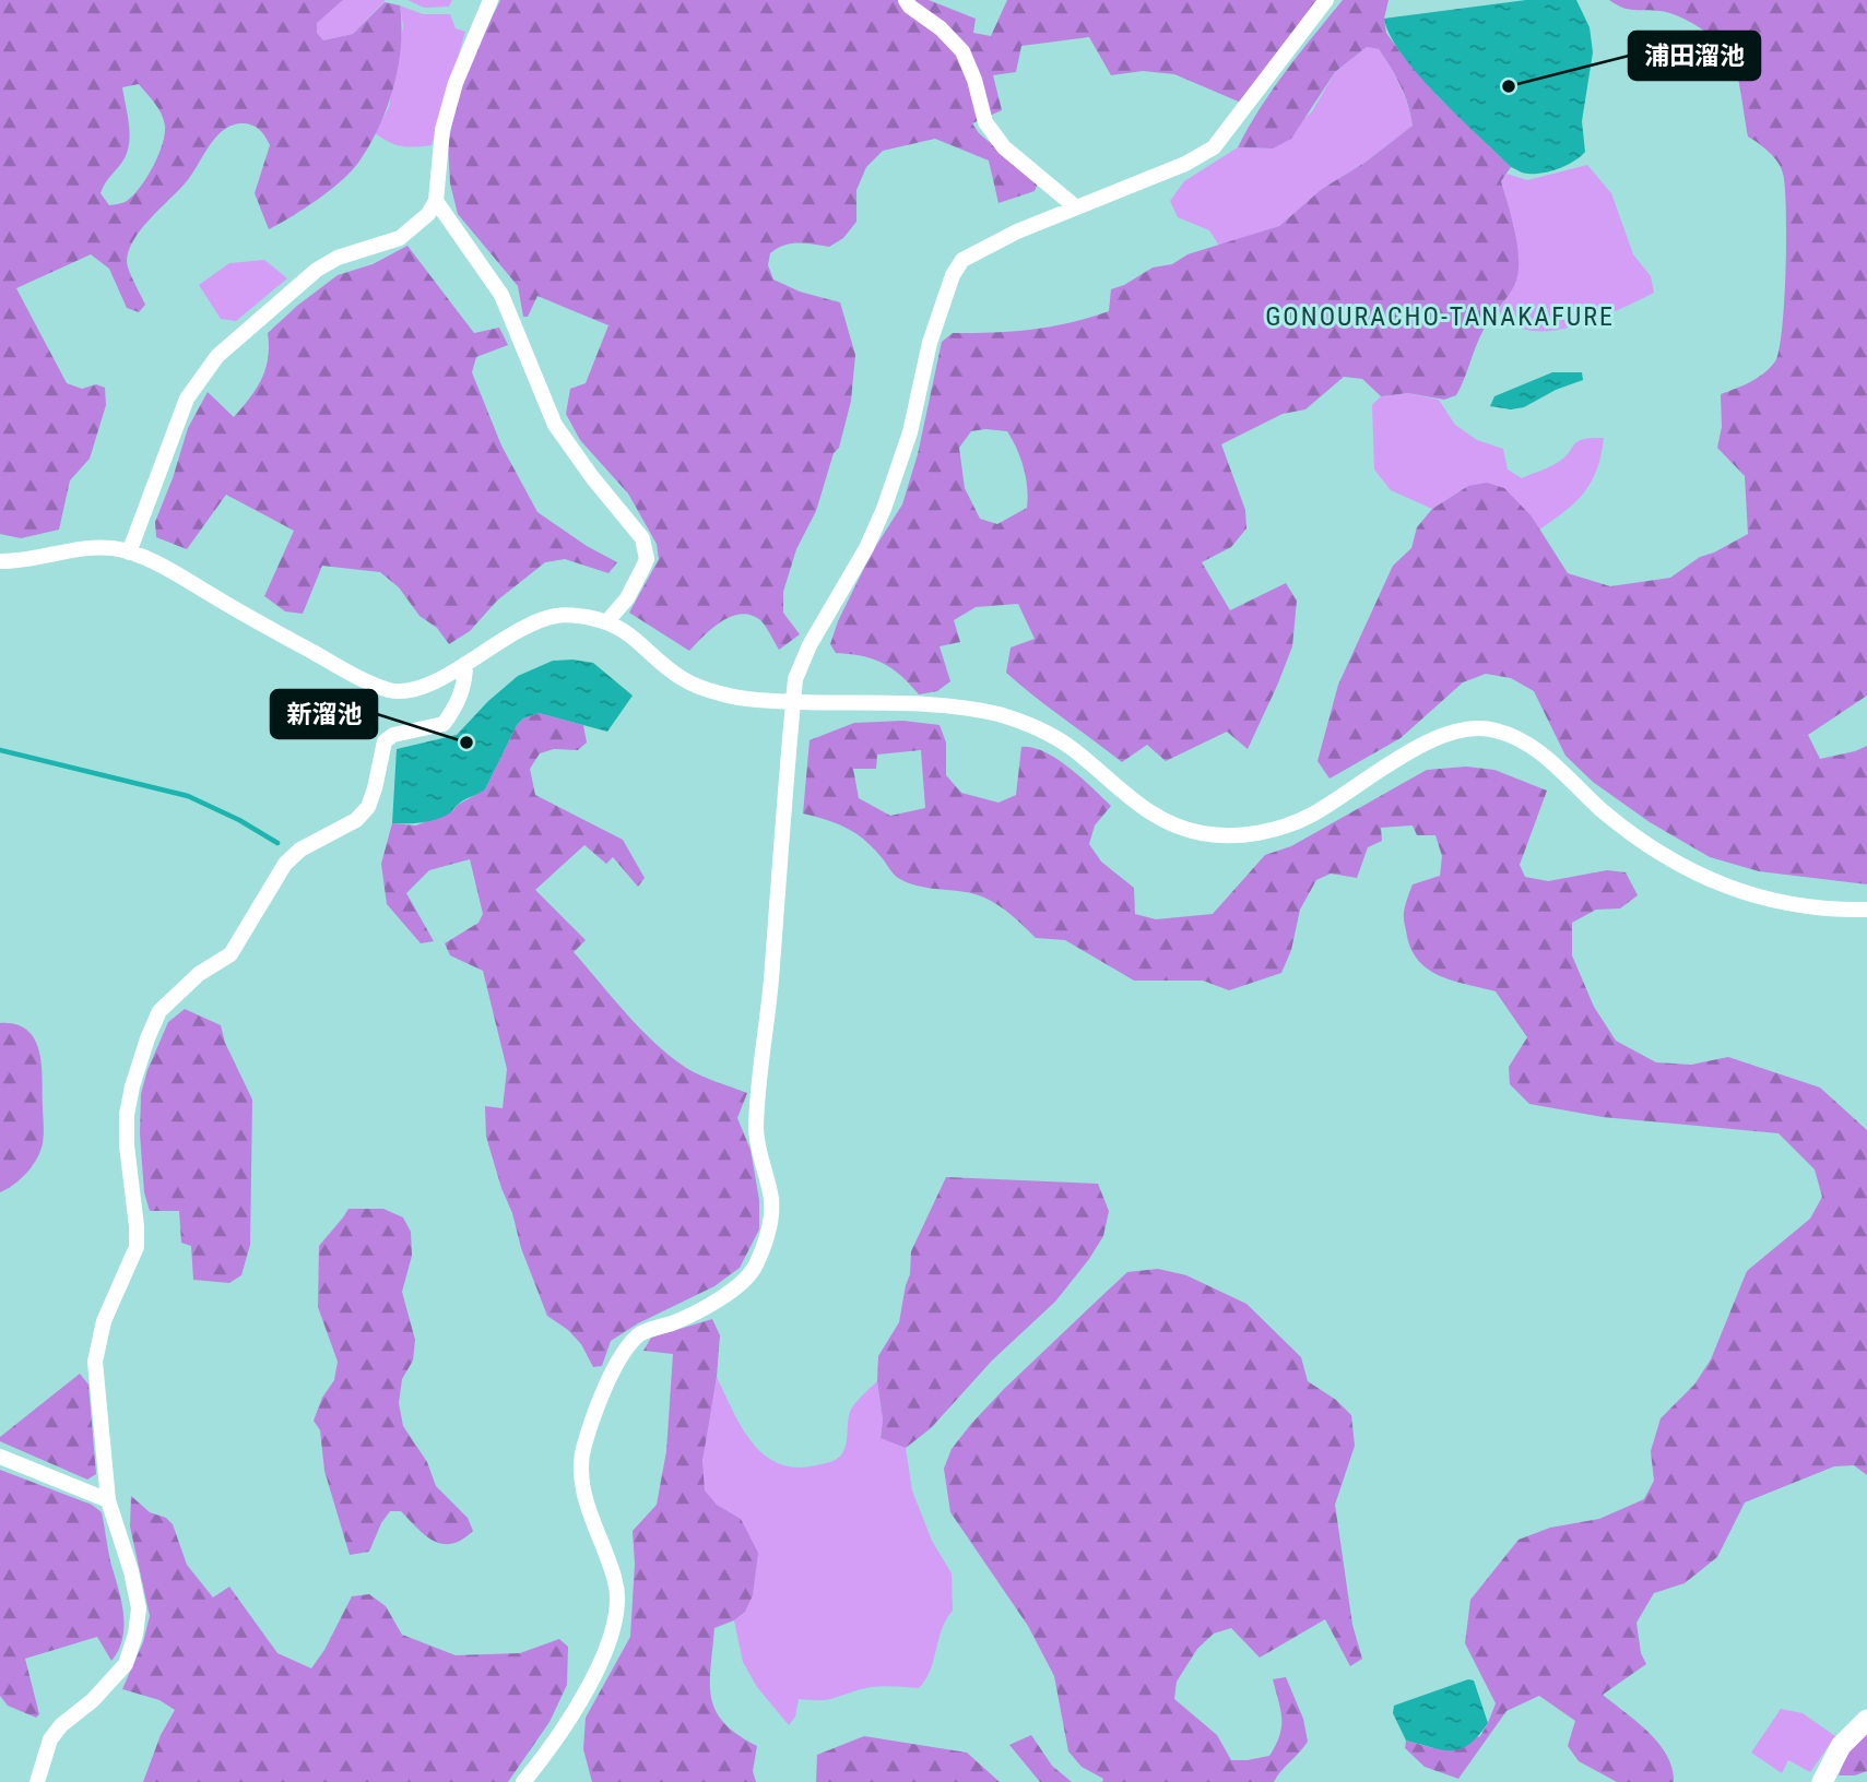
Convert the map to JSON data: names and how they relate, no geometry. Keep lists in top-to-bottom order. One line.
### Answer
{"districts":["GONOURACHO-TANAKAFURE"],"places":["浦田溜池","新溜池"]}
